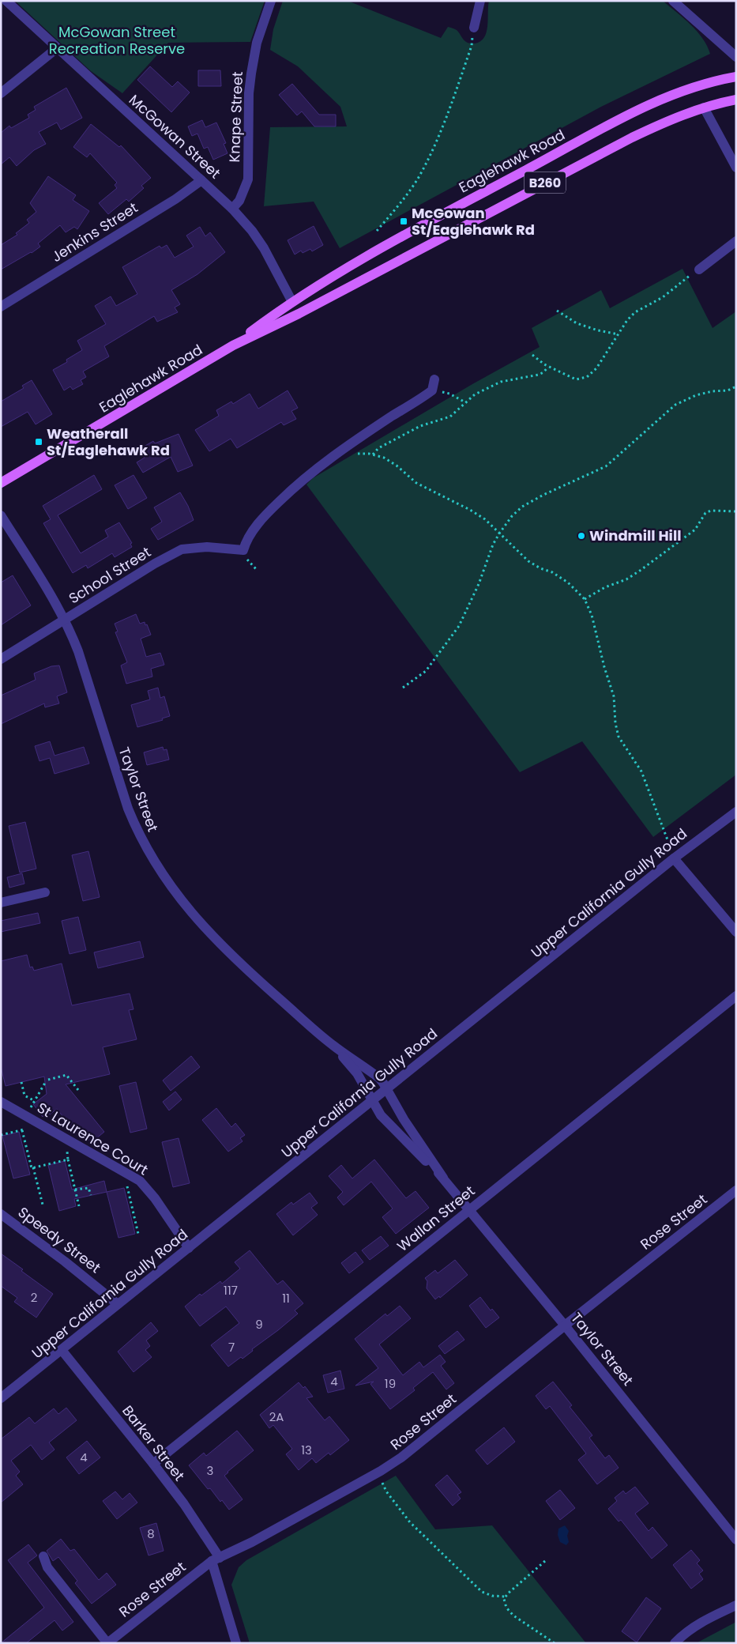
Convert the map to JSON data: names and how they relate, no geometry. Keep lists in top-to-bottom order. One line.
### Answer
{"streets":{"main road":["McGowan Street","Eaglehawk Road","B260"],"street":["Knape Street","Jenkins Street","School Street","Taylor Street","Upper California Gully Road","St Laurence Court","Wallan Street","Rose Street","Speedy Street","Barker Street"]},"crossings":[["Knape Street","McGowan Street"],["McGowan Street","Eaglehawk Road"],["McGowan Street","Jenkins Street"],["School Street","Taylor Street"],["Taylor Street","Upper California Gully Road"],["Taylor Street","Wallan Street"],["Taylor Street","Rose Street"],["Upper California Gully Road","St Laurence Court"],["Upper California Gully Road","Speedy Street"],["Upper California Gully Road","Barker Street"],["Wallan Street","Barker Street"],["Rose Street","Barker Street"]],"parks":["McGowan Street Recreation Reserve"],"places":{"transit":["McGowan St/Eaglehawk Rd","Weatherall St/Eaglehawk Rd"],"other":["Windmill Hill"]},"house_numbers":["117","2","11","9","7","4","19","2A","13","4","3","8"]}
